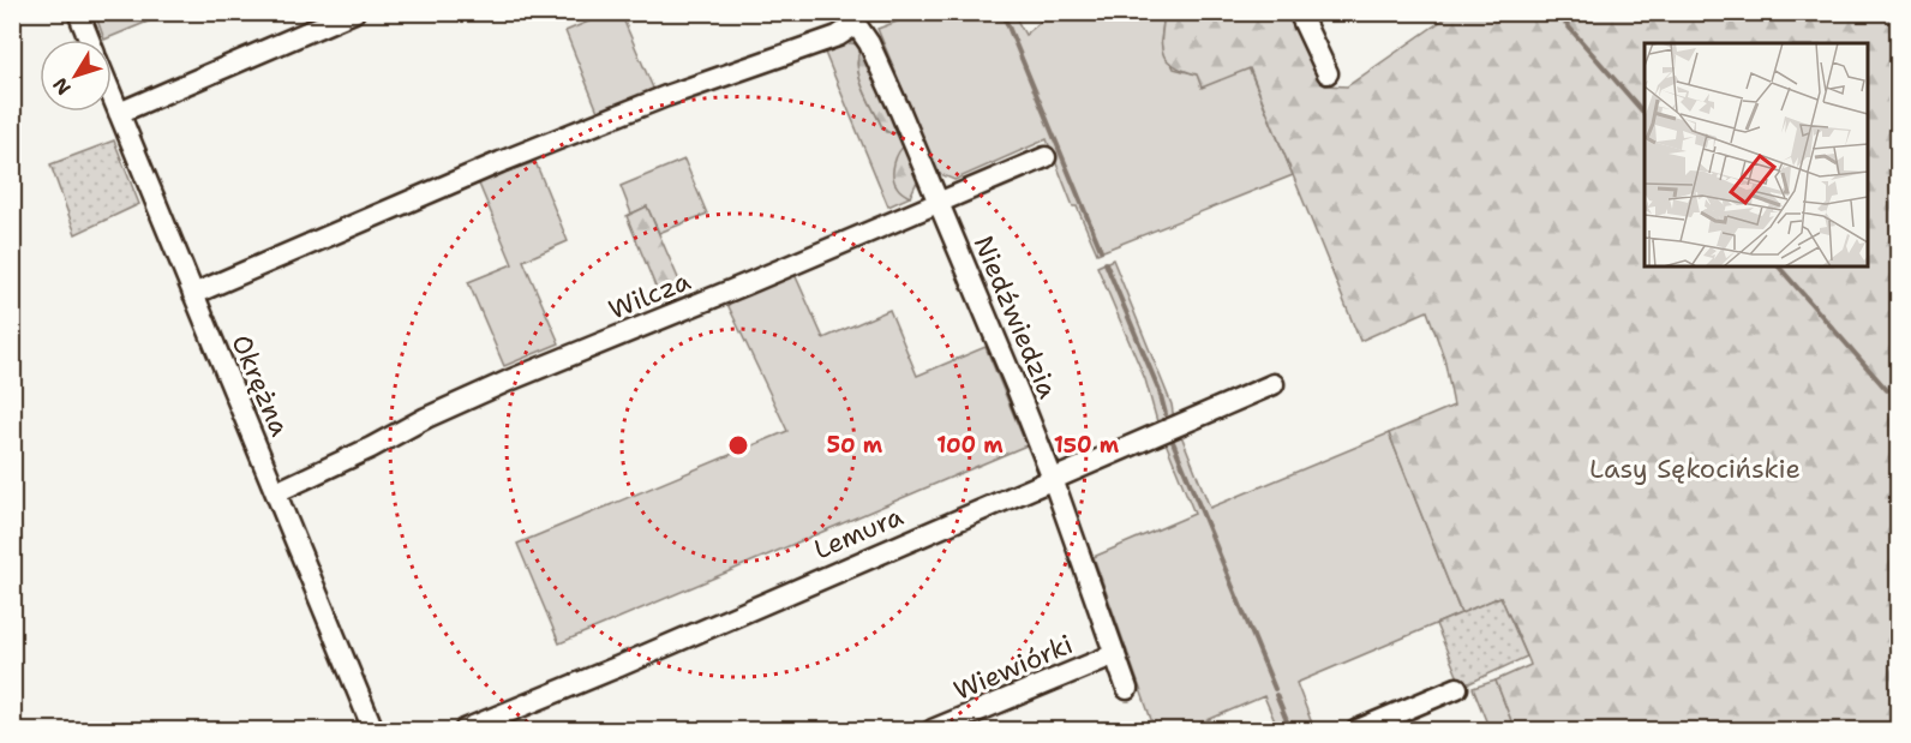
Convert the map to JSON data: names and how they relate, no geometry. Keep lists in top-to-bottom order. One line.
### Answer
{"streets":{"street":["Wilcza","Niedźwiedzia","Okrężna","Lemura","Wiewiórki"]},"crossings":[["Wilcza","Niedźwiedzia"],["Wilcza","Okrężna"],["Niedźwiedzia","Lemura"],["Niedźwiedzia","Wiewiórki"]],"parks":["Lasy Sękocińskie"],"north":"bottom left","rings":["50 m","100 m","150 m"]}
